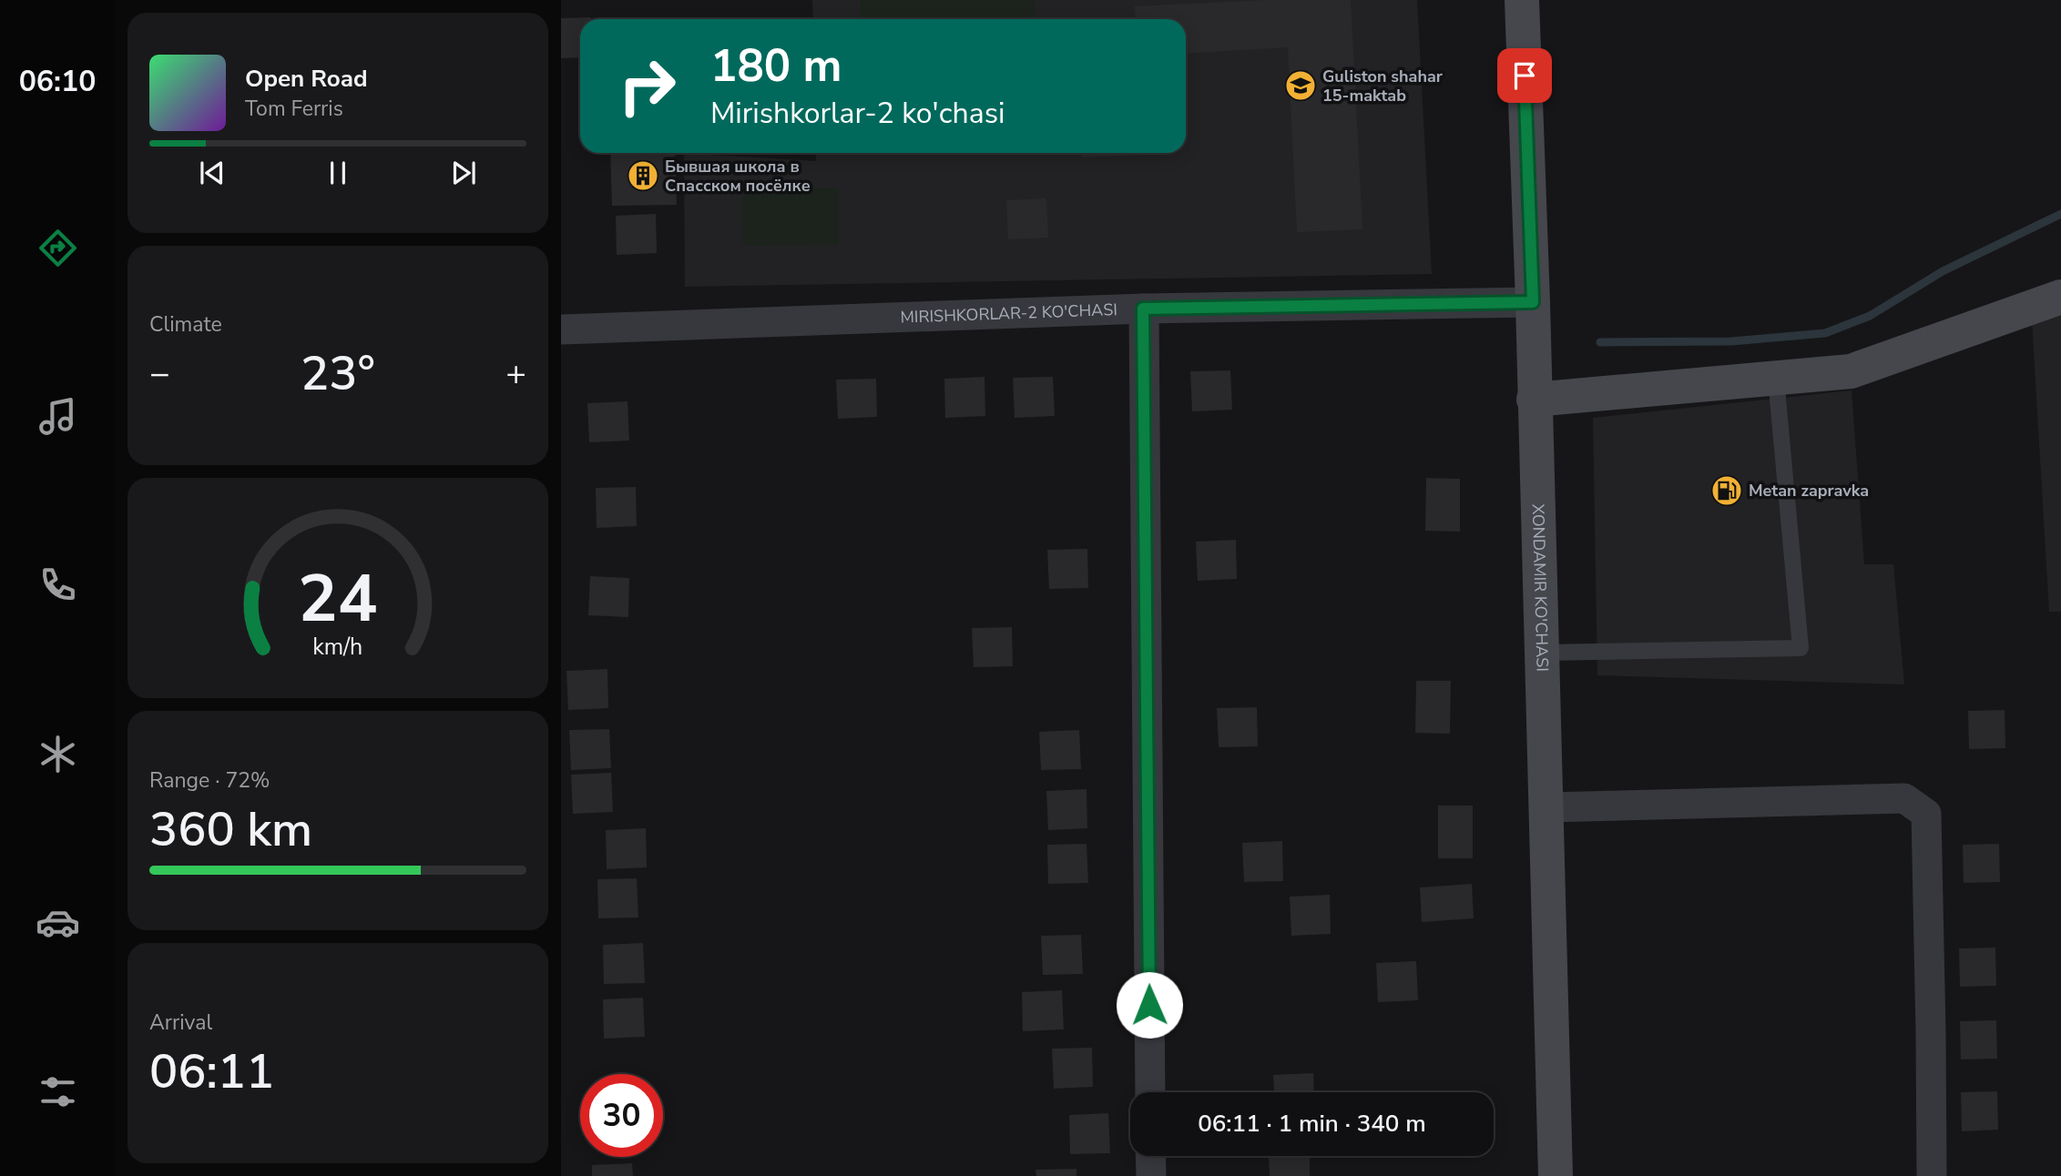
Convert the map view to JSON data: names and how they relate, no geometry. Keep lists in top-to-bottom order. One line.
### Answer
{"streets":{"main road":["XONDAMIR KO'CHASI"],"street":["MIRISHKORLAR-2 KO'CHASI"]},"crossings":[["MIRISHKORLAR-2 KO'CHASI","XONDAMIR KO'CHASI"]],"places":{"school or university":["Guliston shahar 15-maktab"],"building":["Бывшая школа в Спасском посёлке"],"fuel station":["Metan zapravka"]},"page":{"tabs":"06:10","turn":["180 m","Mirishkorlar-2 ko'chasi"],"song":["Open Road","Tom Ferris"],"tile":["Climate",["Range · 72%","360 km"],["Arrival","06:11"]],"heat":["−","23°","+"],"limit":"30","trip":"06:11 · 1 min · 340 m","gauge":["24","km/h"]}}
